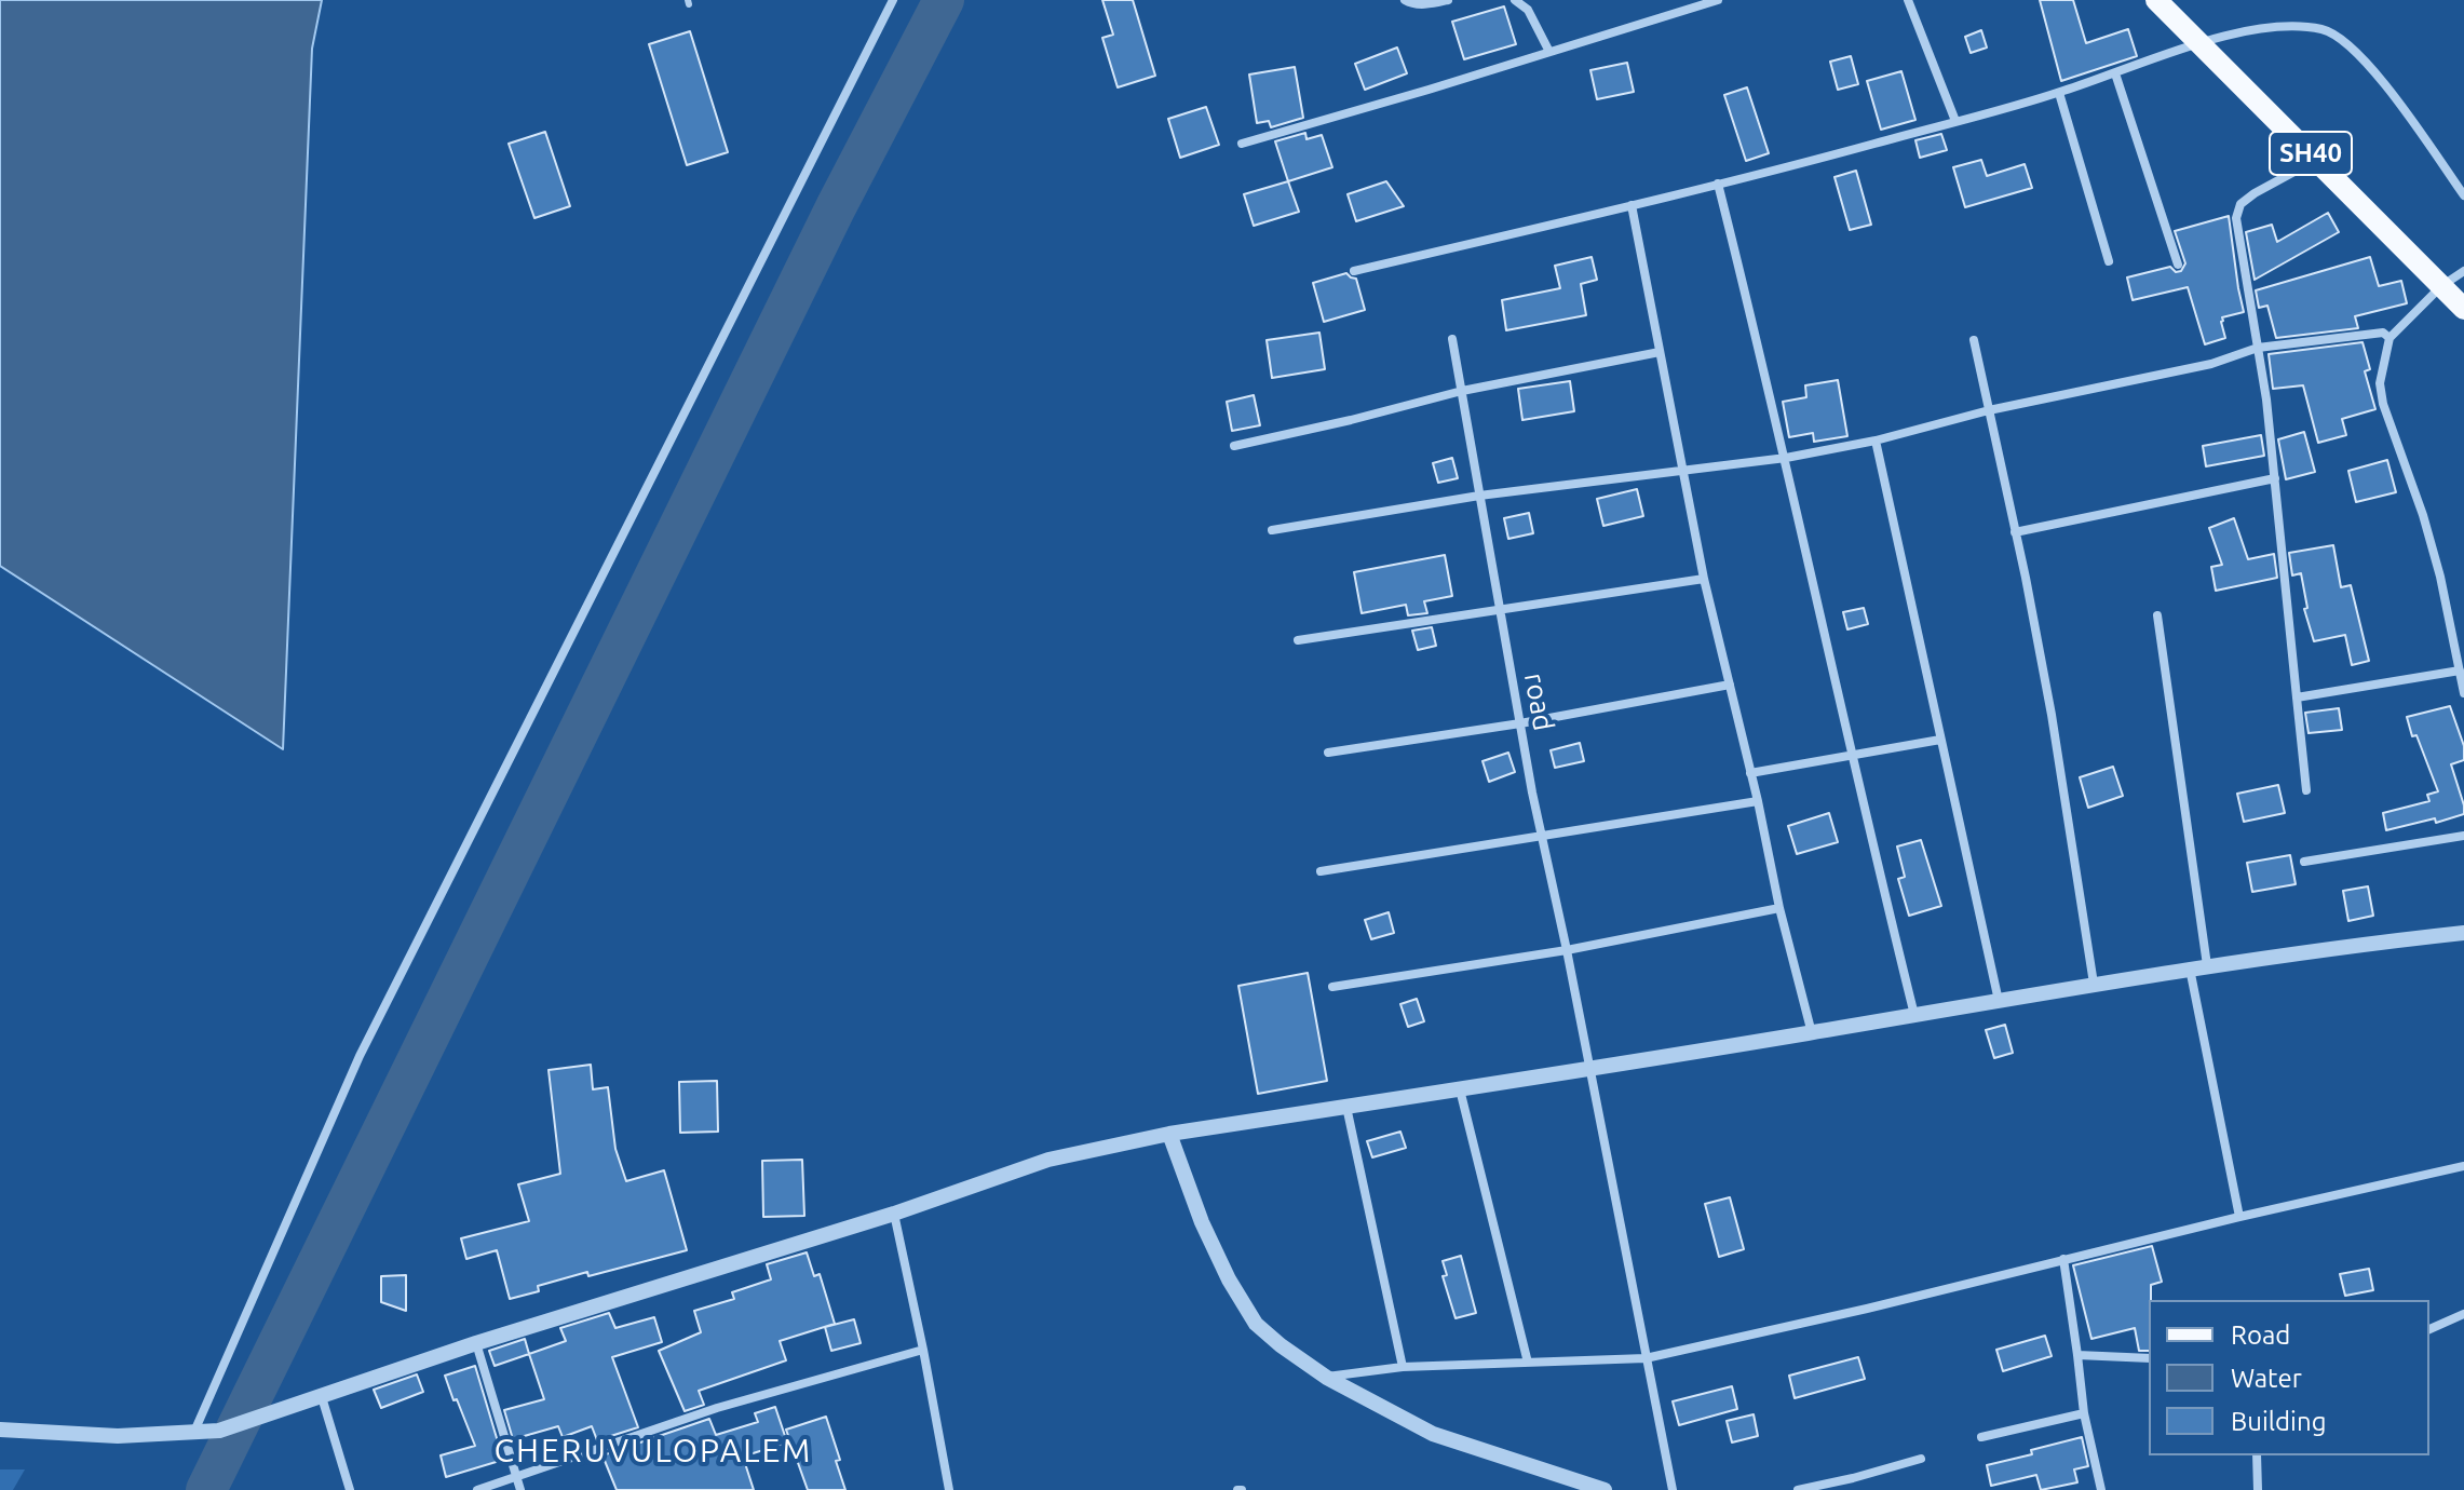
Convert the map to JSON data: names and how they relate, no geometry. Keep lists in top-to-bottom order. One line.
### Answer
{"streets":{"main road":["SH40"],"street":["road"]},"districts":["CHERUVULOPALEM"],"legend":["Road","Water","Building"]}
